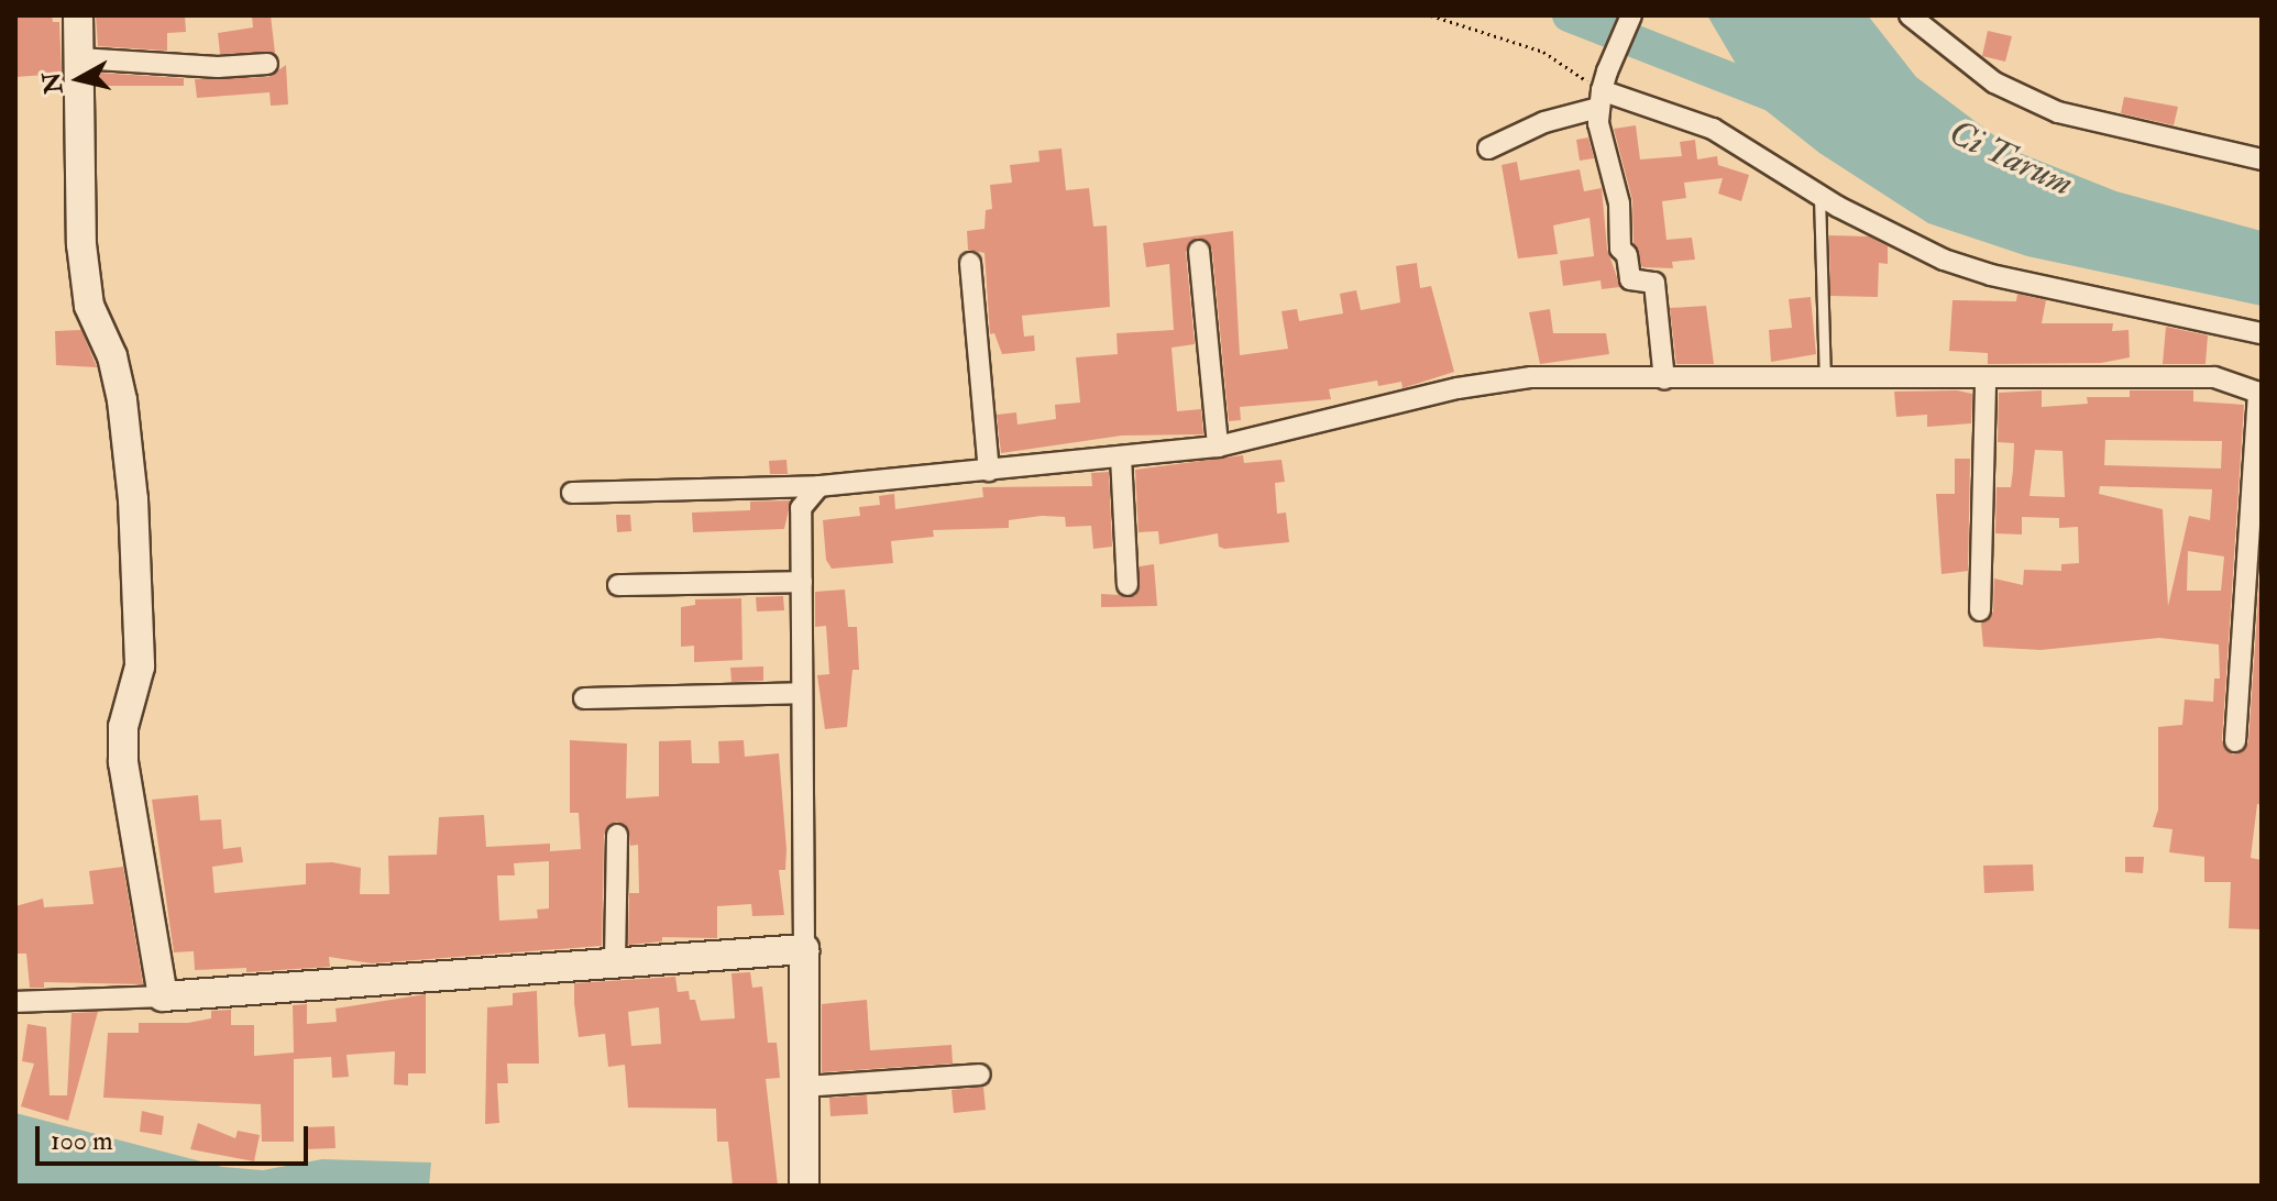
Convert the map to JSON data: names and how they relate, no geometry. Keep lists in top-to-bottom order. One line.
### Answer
{"water":["Ci Tarum"],"scale_bar":"100 m","north":"left"}
